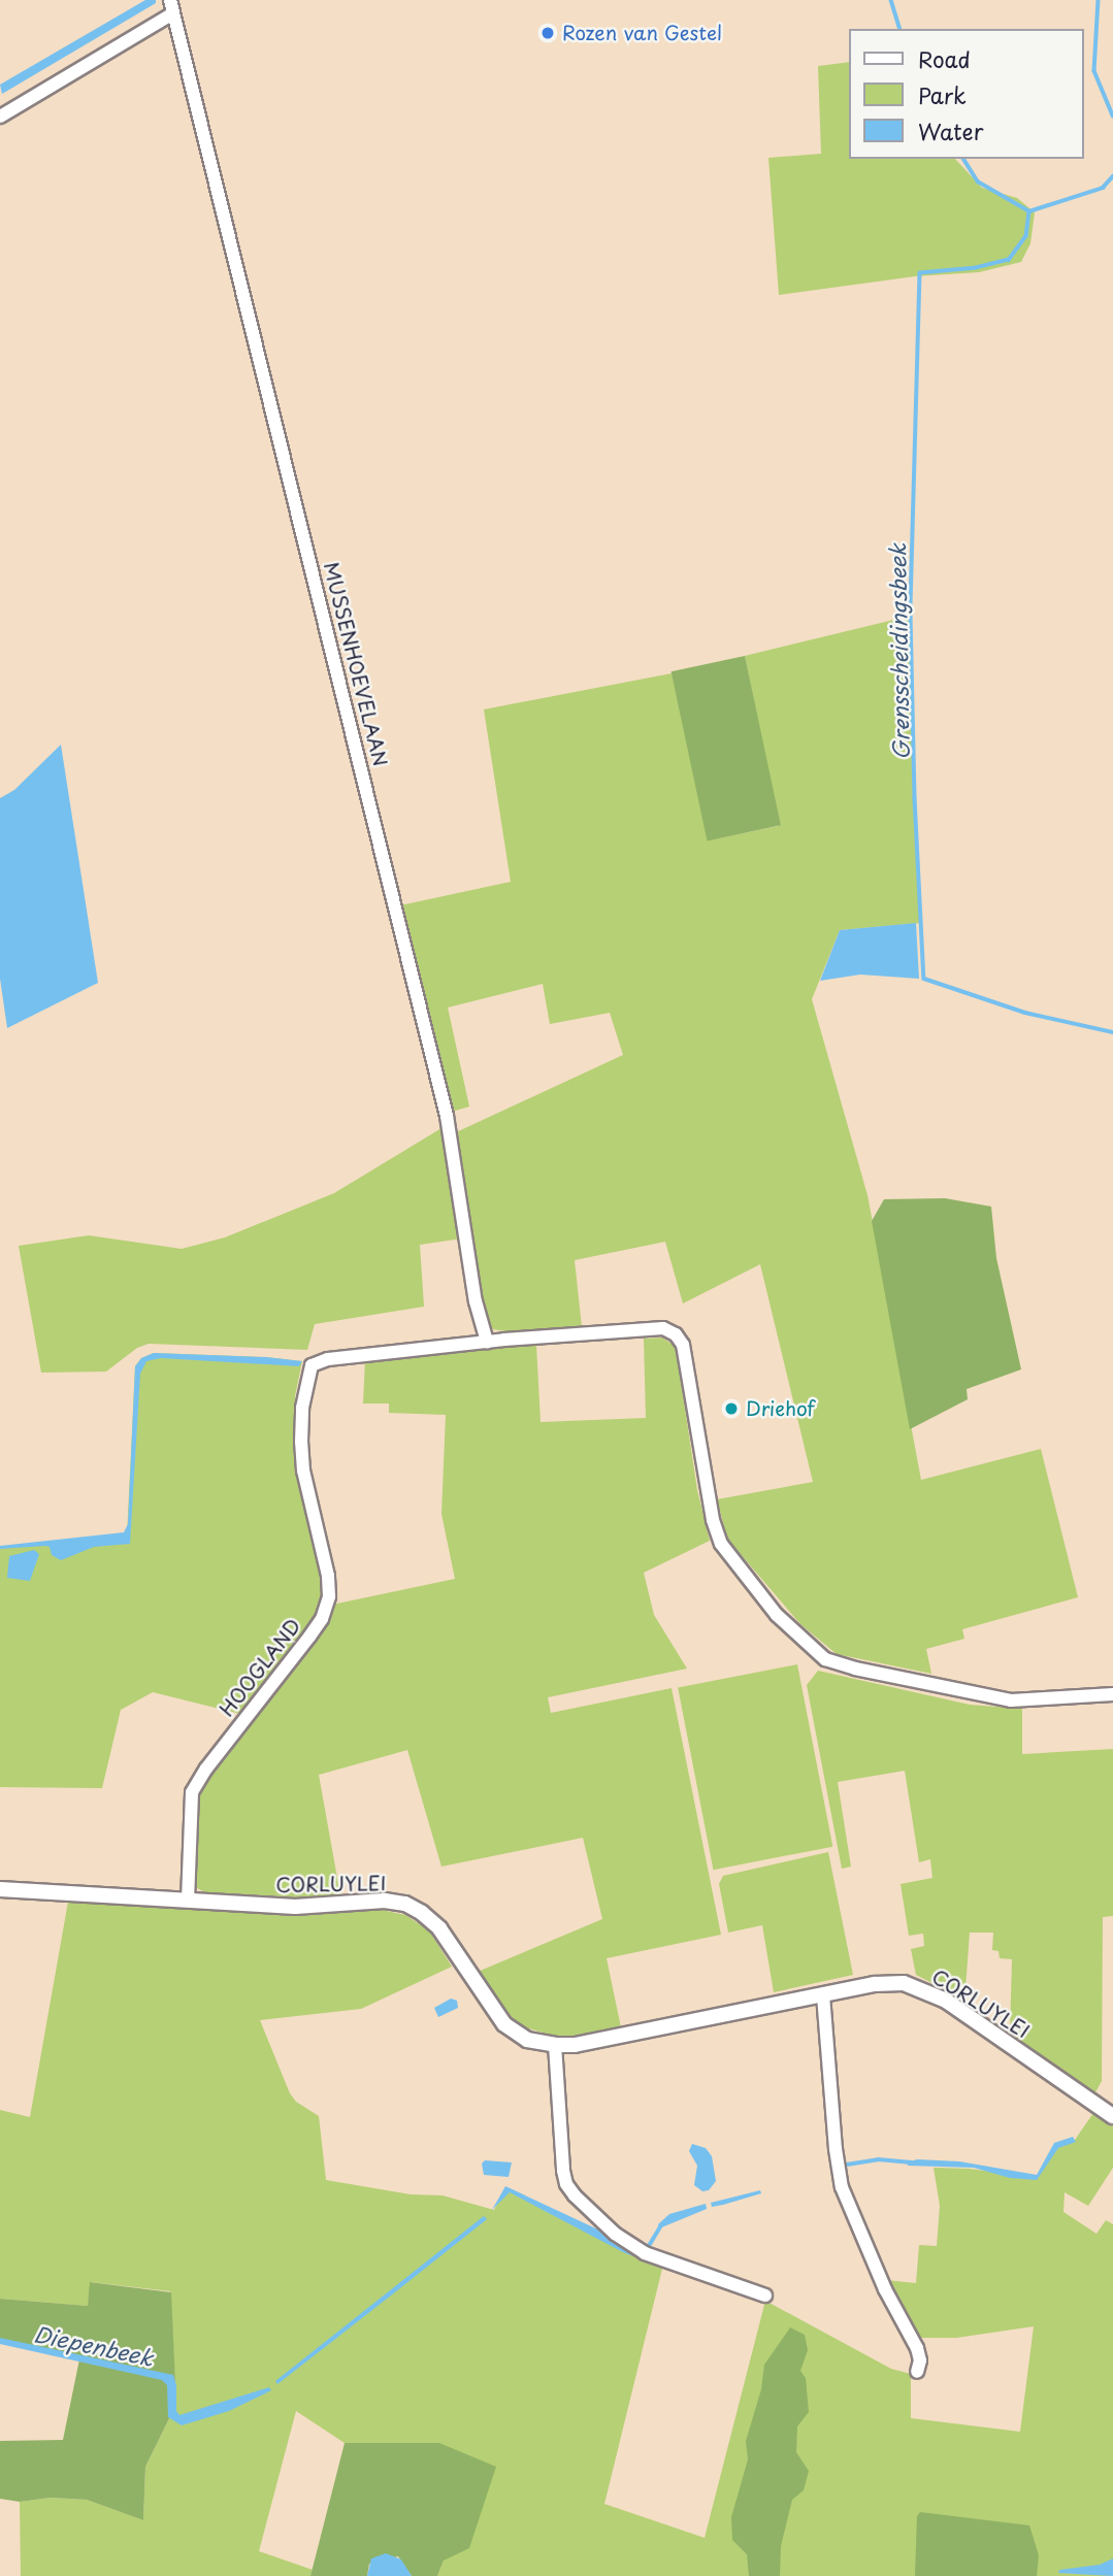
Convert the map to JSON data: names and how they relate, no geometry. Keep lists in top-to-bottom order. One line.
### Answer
{"streets":{"street":["MUSSENHOEVELAAN","HOOGLAND","CORLUYLEI"]},"crossings":[["MUSSENHOEVELAAN","HOOGLAND"],["HOOGLAND","CORLUYLEI"]],"water":["Grensscheidingsbeek","Diepenbeek"],"places":["Rozen van Gestel","Driehof"],"legend":["Road","Park","Water"]}
